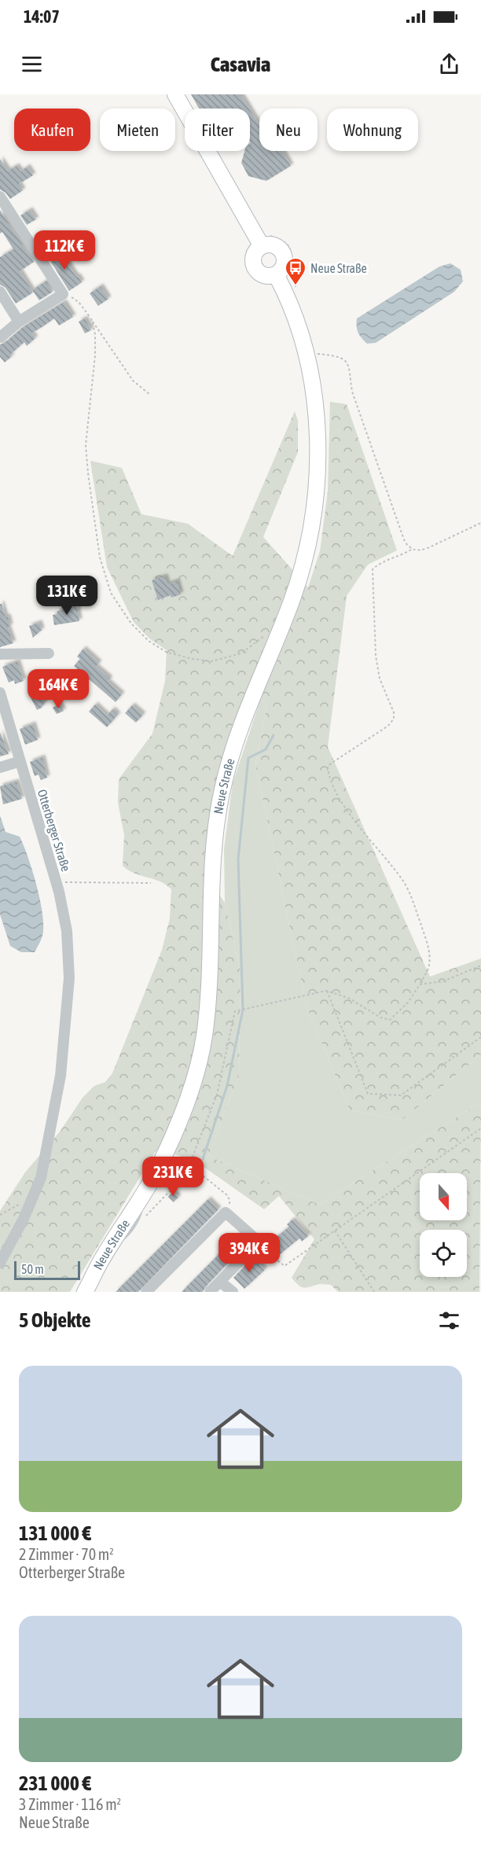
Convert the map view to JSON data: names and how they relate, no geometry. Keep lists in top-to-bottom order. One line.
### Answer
{"streets":{"main road":["Neue Straße"],"street":["Otterberger Straße"]},"places":{"bus stop":["Neue Straße"]},"scale_bar":"50 m","north":"bottom","page":{"status":"14:07","header":"Casavia","chip":["Kaufen","Mieten","Filter","Neu","Wohnung"],"price":["112K €","131K €","164K €","231K €","394K €"],"scale":"50 m","heading":"5 Objekte","list":[{"name":"131 000 €","note":"2 Zimmer · 70 m² · Otterberger Straße"},{"name":"231 000 €","note":"3 Zimmer · 116 m² · Neue Straße"}]}}
